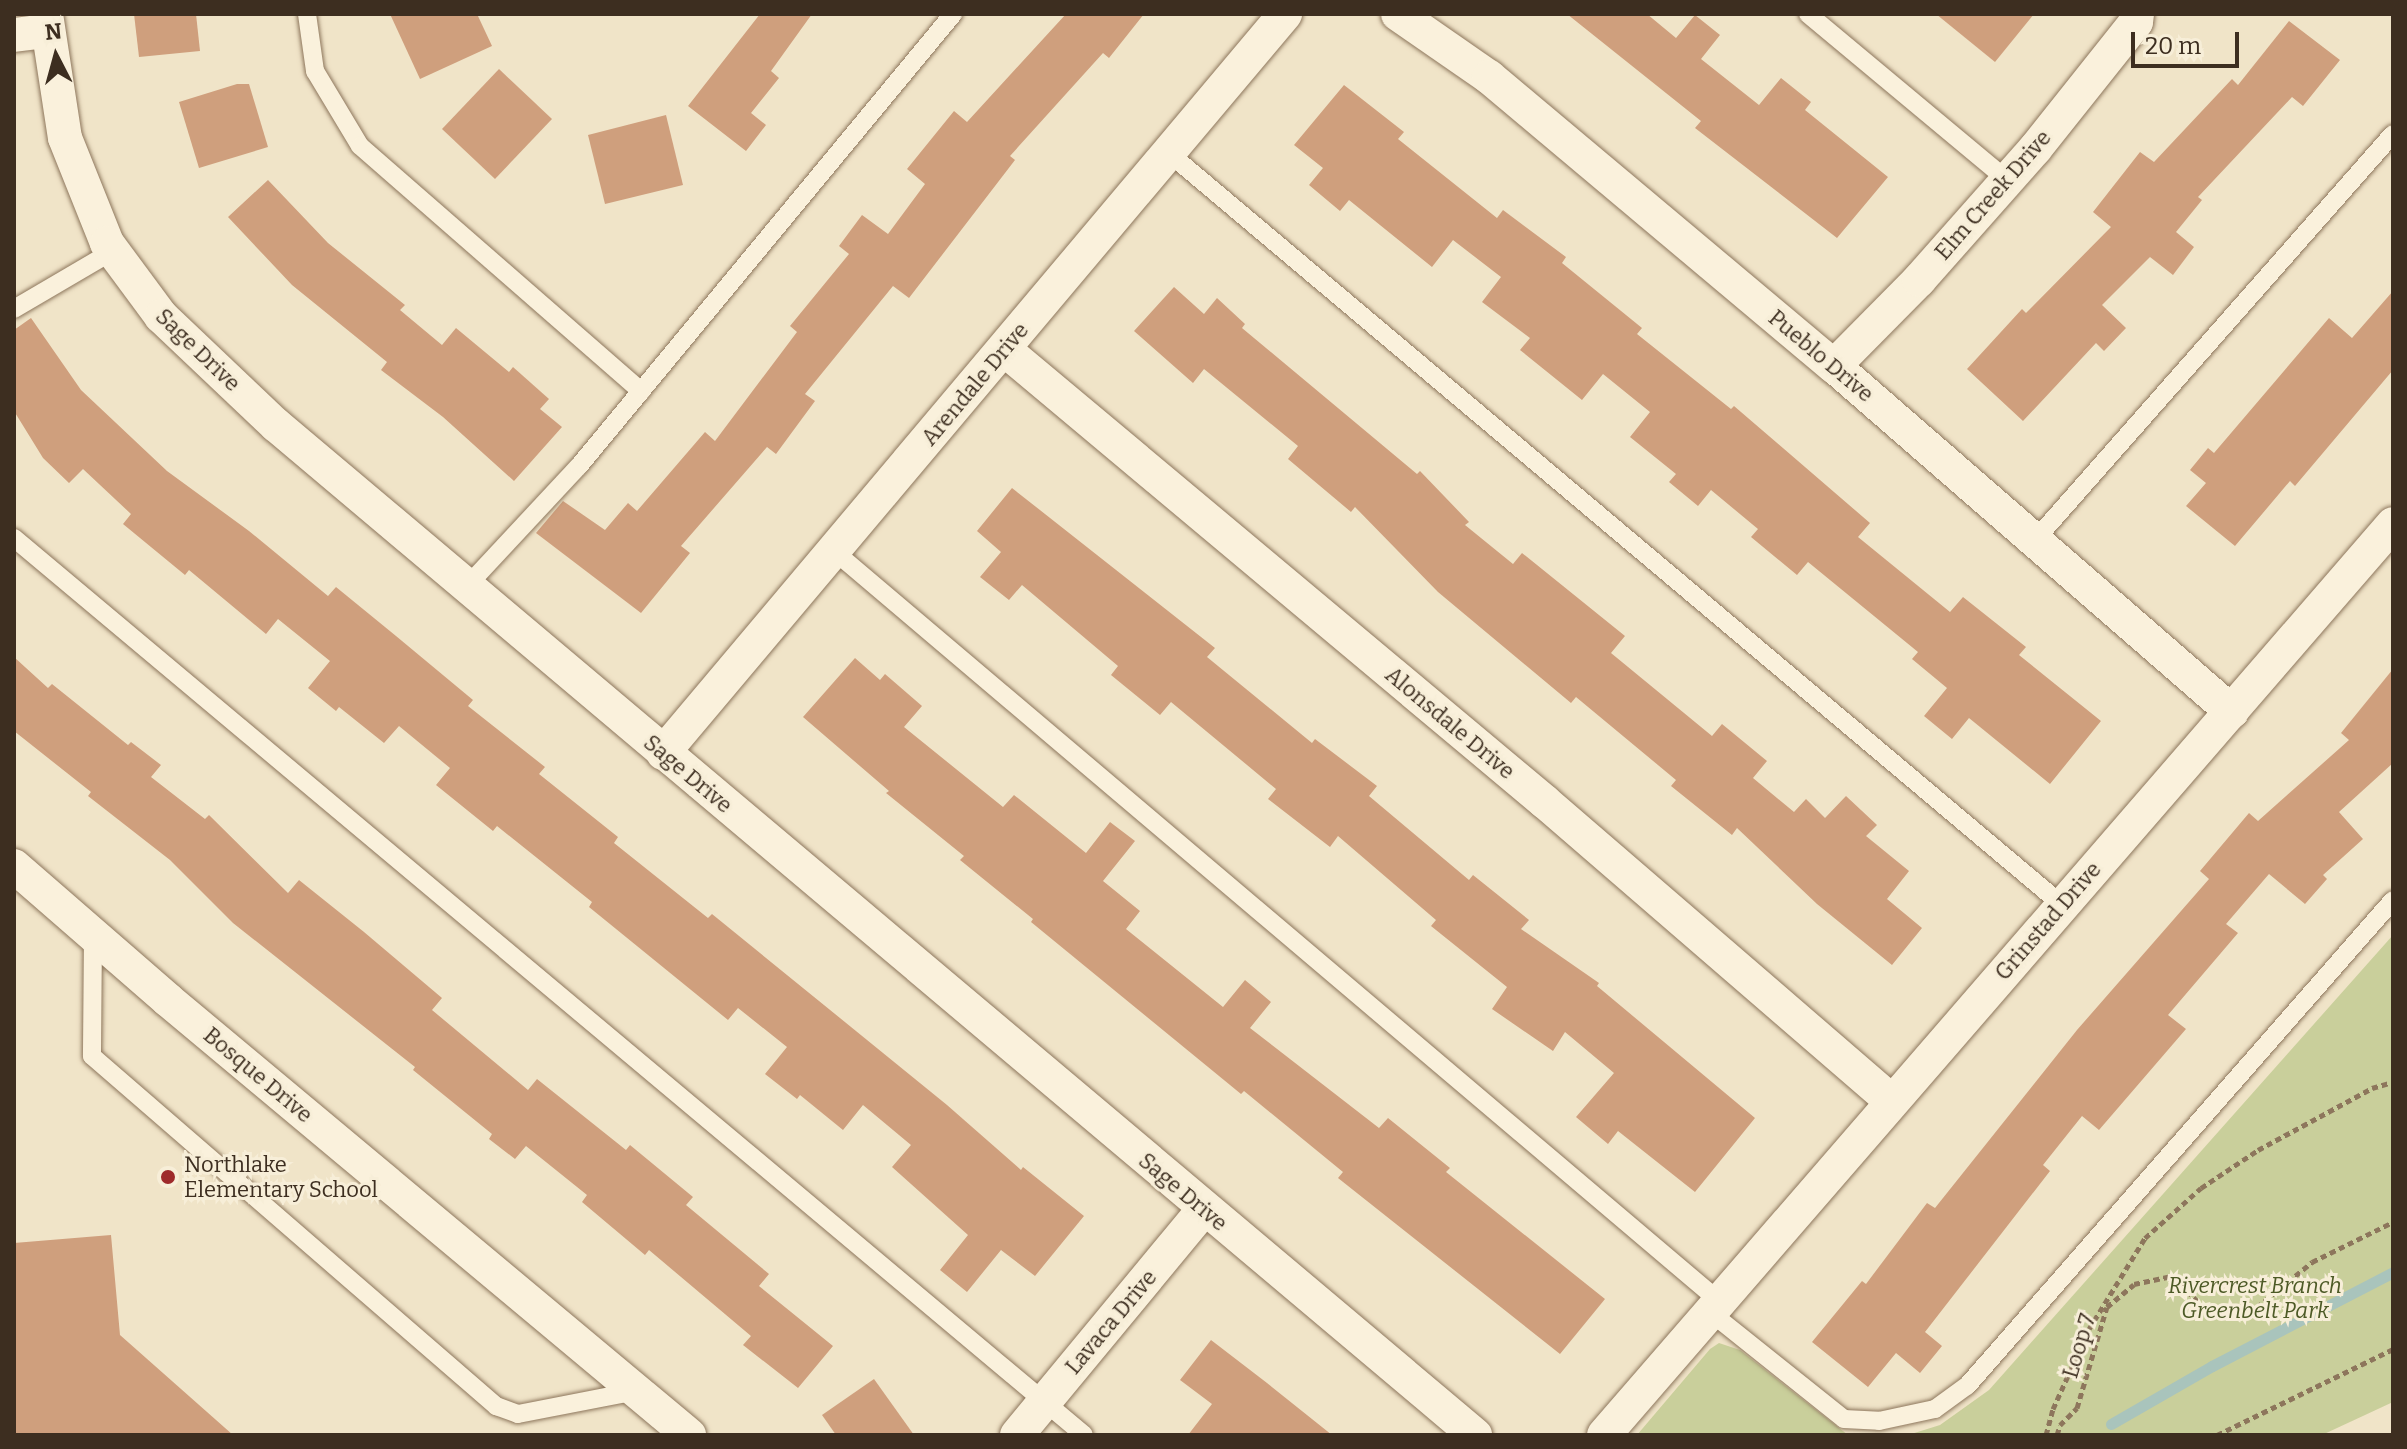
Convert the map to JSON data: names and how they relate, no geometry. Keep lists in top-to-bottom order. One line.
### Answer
{"streets":{"street":["Elm Creek Drive","Sage Drive","Pueblo Drive","Arendale Drive","Alonsdale Drive","Grinstad Drive","Bosque Drive","Lavaca Drive"],"path":["Loop 7"]},"crossings":[["Elm Creek Drive","Pueblo Drive"],["Sage Drive","Arendale Drive"],["Sage Drive","Lavaca Drive"],["Pueblo Drive","Grinstad Drive"],["Arendale Drive","Alonsdale Drive"],["Alonsdale Drive","Grinstad Drive"]],"parks":["Rivercrest Branch Greenbelt Park"],"places":["Northlake Elementary School"],"scale_bar":"20 m","north":"top"}
